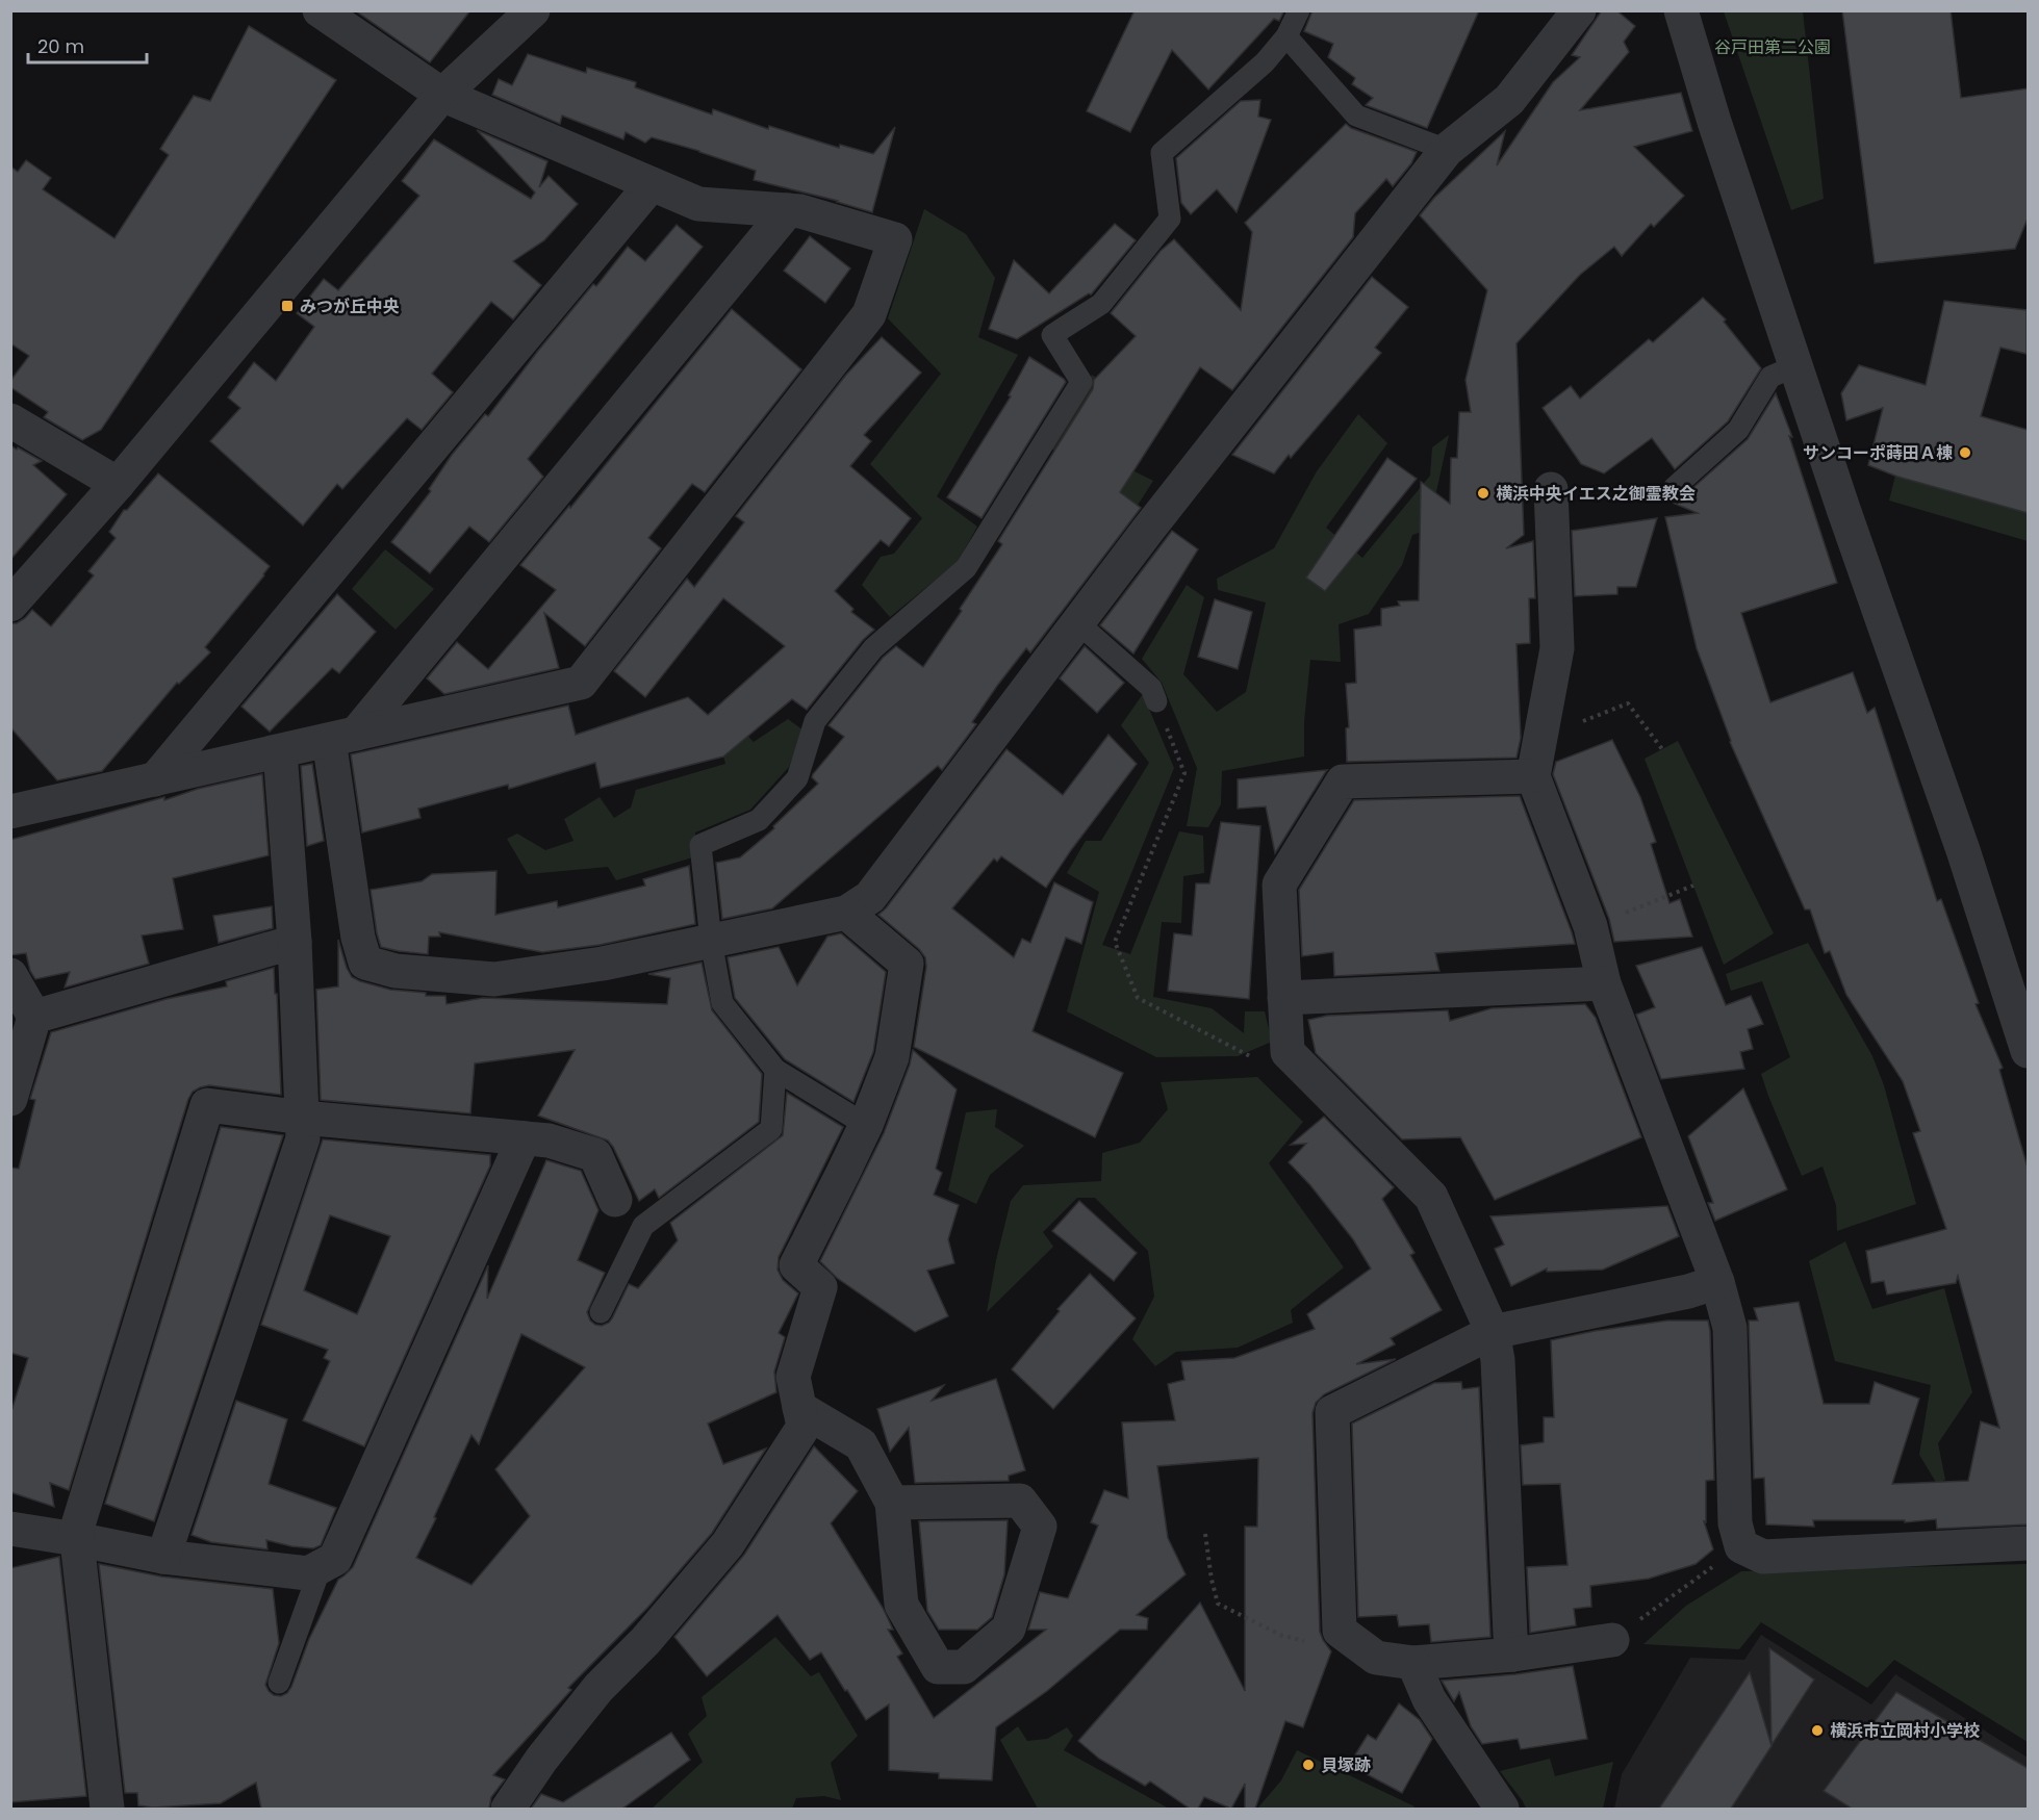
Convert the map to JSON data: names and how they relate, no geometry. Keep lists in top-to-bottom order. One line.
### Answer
{"parks":["谷戸田第二公園"],"places":{"transit":["みつが丘中央"],"other":["サンコーポ蒔田Ａ棟","横浜中央イエス之御霊教会","横浜市立岡村小学校","貝塚跡"]},"scale_bar":"20 m"}
